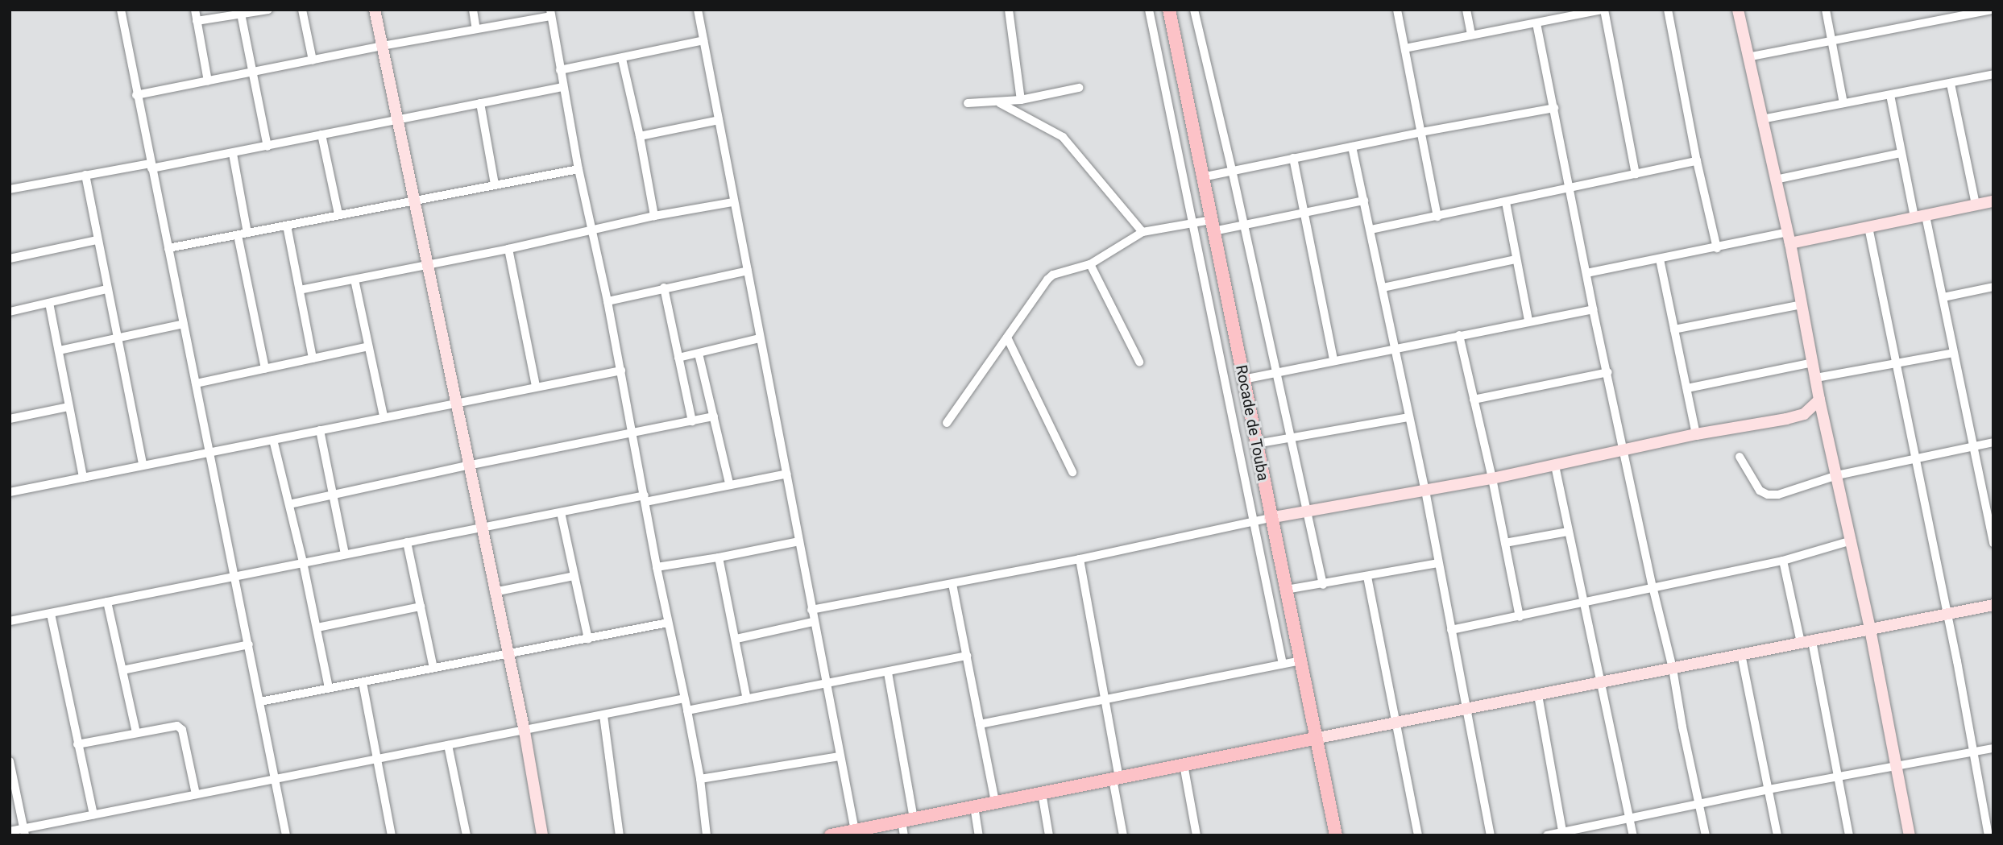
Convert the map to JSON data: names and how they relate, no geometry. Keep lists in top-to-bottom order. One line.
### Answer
{"streets":{"main road":["Rocade de Touba"]}}
